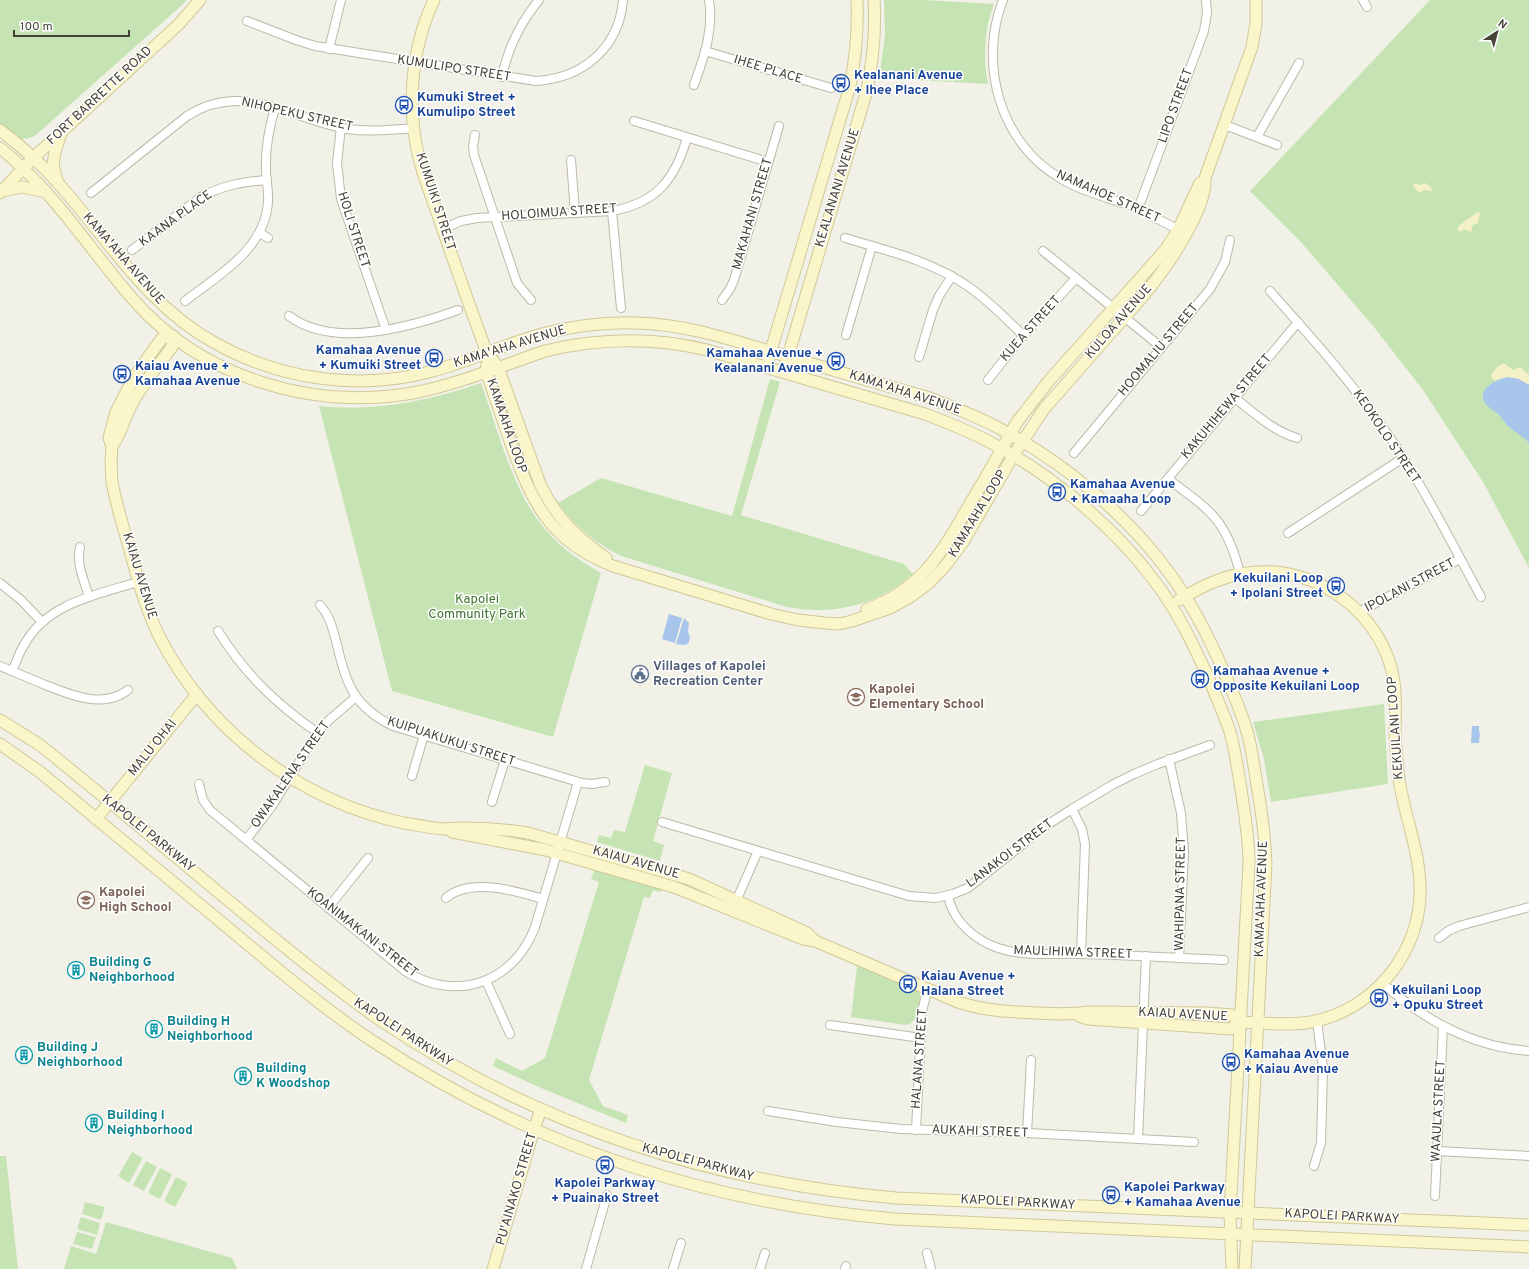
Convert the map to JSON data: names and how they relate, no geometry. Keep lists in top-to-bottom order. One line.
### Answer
{"streets":{"street":["KUMULIPO STREET","IHEE PLACE","FORT BARRETTE ROAD","LIPO STREET","NIHOPEKU STREET","KEALANANI AVENUE","NAMAHOE STREET","KUMUIKI STREET","HOLOIMUA STREET","MAKAHANI STREET","KAANA PLACE","HOLI STREET","KAMA'AHA AVENUE","KULOA AVENUE","KUEA STREET","HOOMALIU STREET","KAKUHIHEWA STREET","KAMAAHA LOOP","KEOKOLO STREET","KAIAU AVENUE","IPOLANI STREET","KEKUILANI LOOP","KUIPUAKUKUI STREET","MALU OHAI","OWAKALENA STREET","KAPOLEI PARKWAY","LANAKOI STREET","WAHIPANA STREET","KOANIMAKANI STREET","MAULIHIWA STREET","HALANA STREET","WAAULA STREET","AUKAHI STREET","PU'AINAKO STREET"]},"crossings":[["KUMULIPO STREET","KUMUIKI STREET"],["FORT BARRETTE ROAD","KAMA'AHA AVENUE"],["LIPO STREET","NAMAHOE STREET"],["NIHOPEKU STREET","KUMUIKI STREET"],["NIHOPEKU STREET","HOLI STREET"],["KEALANANI AVENUE","KAMA'AHA AVENUE"],["NAMAHOE STREET","KULOA AVENUE"],["KUMUIKI STREET","HOLOIMUA STREET"],["KUMUIKI STREET","KAMA'AHA AVENUE"],["KUMUIKI STREET","KAMAAHA LOOP"],["KAMA'AHA AVENUE","KULOA AVENUE"],["KAMA'AHA AVENUE","KAMAAHA LOOP"],["KAMA'AHA AVENUE","KAIAU AVENUE"],["KAMA'AHA AVENUE","KEKUILANI LOOP"],["KAMA'AHA AVENUE","KAPOLEI PARKWAY"],["KULOA AVENUE","KAMAAHA LOOP"],["KAKUHIHEWA STREET","KEOKOLO STREET"],["KEOKOLO STREET","IPOLANI STREET"],["KAIAU AVENUE","KEKUILANI LOOP"],["KAIAU AVENUE","MALU OHAI"],["KAIAU AVENUE","OWAKALENA STREET"],["KAIAU AVENUE","KOANIMAKANI STREET"],["KAIAU AVENUE","HALANA STREET"],["IPOLANI STREET","KEKUILANI LOOP"],["KUIPUAKUKUI STREET","OWAKALENA STREET"],["KUIPUAKUKUI STREET","KOANIMAKANI STREET"],["MALU OHAI","KAPOLEI PARKWAY"],["OWAKALENA STREET","KOANIMAKANI STREET"],["KAPOLEI PARKWAY","PU'AINAKO STREET"],["LANAKOI STREET","WAHIPANA STREET"],["LANAKOI STREET","MAULIHIWA STREET"],["WAHIPANA STREET","MAULIHIWA STREET"],["HALANA STREET","AUKAHI STREET"]],"parks":["Kapolei Community Park"],"places":{"bus stop":["Kealanani Avenue + Ihee Place","Kumuki Street + Kumulipo Street","Kamahaa Avenue + Kumuiki Street","Kamahaa Avenue + Kealanani Avenue","Kaiau Avenue + Kamahaa Avenue","Kamahaa Avenue + Kamaaha Loop","Kekuilani Loop + Ipolani Street","Kamahaa Avenue + Opposite Kekuilani Loop","Kaiau Avenue + Halana Street","Kekuilani Loop + Opuku Street","Kamahaa Avenue + Kaiau Avenue","Kapolei Parkway + Puainako Street","Kapolei Parkway + Kamahaa Avenue"],"public building":["Villages of Kapolei Recreation Center"],"school or university":["Kapolei Elementary School","Kapolei High School"],"building":["Building G Neighborhood","Building H Neighborhood","Building J Neighborhood","Building K Woodshop","Building I Neighborhood"]},"scale_bar":"100 m","north":"top right"}
